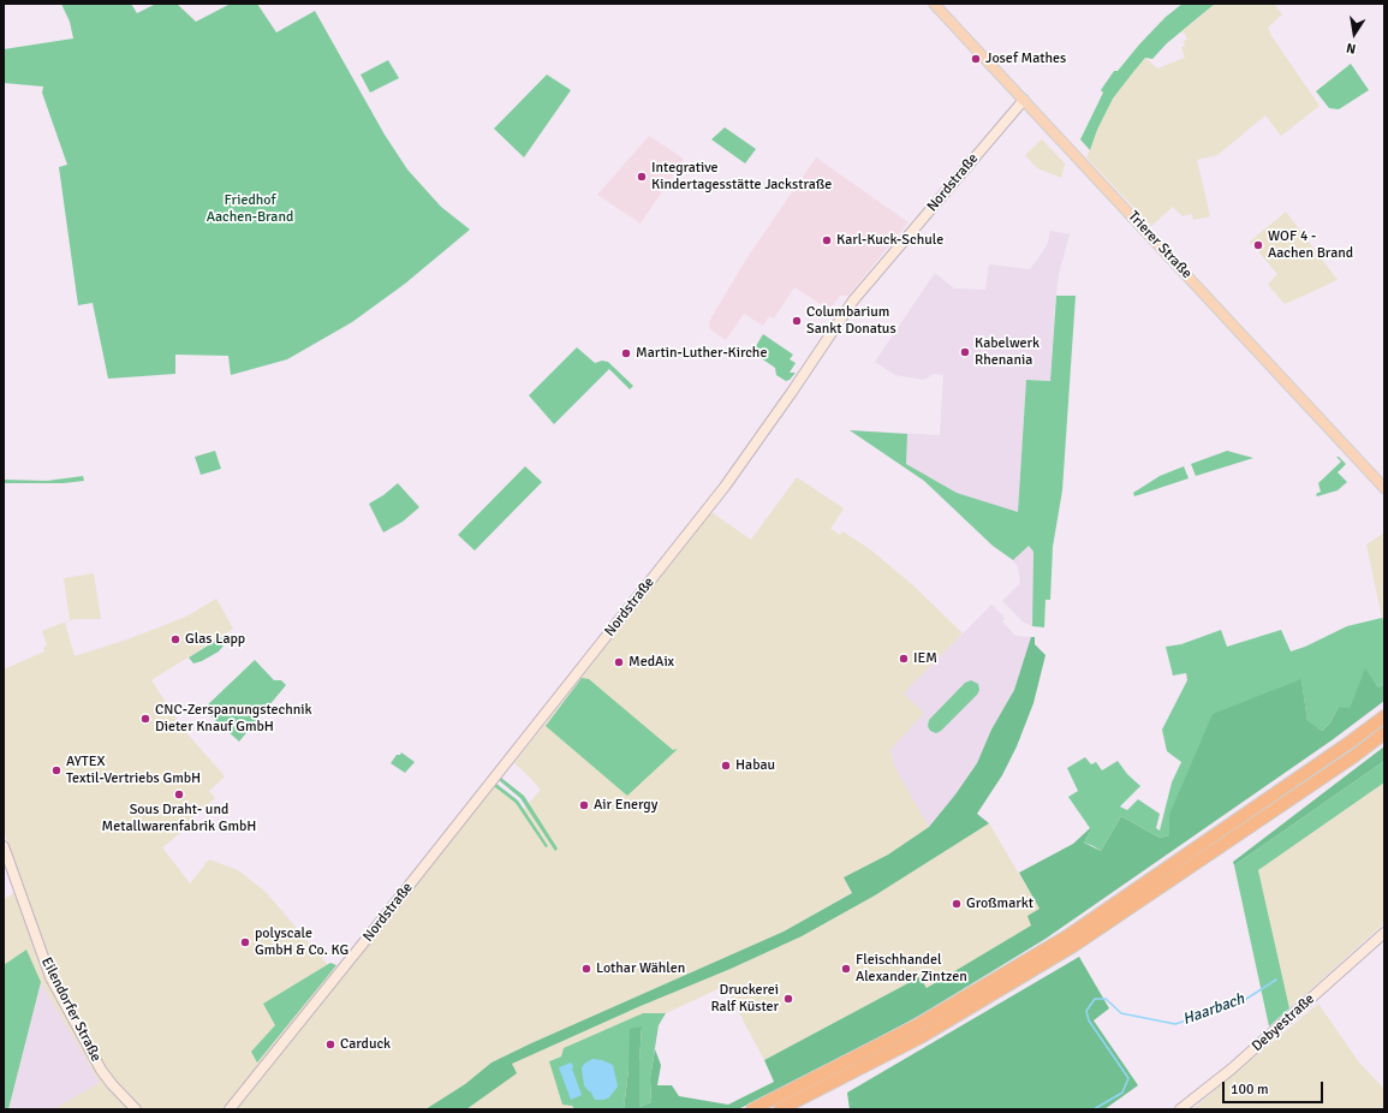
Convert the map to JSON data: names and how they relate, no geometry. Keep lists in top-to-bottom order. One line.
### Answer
{"streets":{"main road":["Trierer Straße"],"street":["Nordstraße","Eilendorfer Straße","Debyestraße"]},"crossings":[["Nordstraße","Trierer Straße"]],"water":["Haarbach"],"parks":["Friedhof Aachen-Brand"],"places":["Josef Mathes","Integrative Kindertagesstätte Jackstraße","Karl-Kuck-Schule","WOF 4 - Aachen Brand","Columbarium Sankt Donatus","Kabelwerk Rhenania","Martin-Luther-Kirche","Glas Lapp","IEM","MedAix","CNC-Zerspanungstechnik Dieter Knauf GmbH","Habau","AYTEX Textil-Vertriebs GmbH","Sous Draht- und Metallwarenfabrik GmbH","Air Energy","Großmarkt","polyscale GmbH & Co. KG","Lothar Wählen","Fleischhandel Alexander Zintzen","Druckerei Ralf Küster","Carduck"],"scale_bar":"100 m","north":"bottom"}
